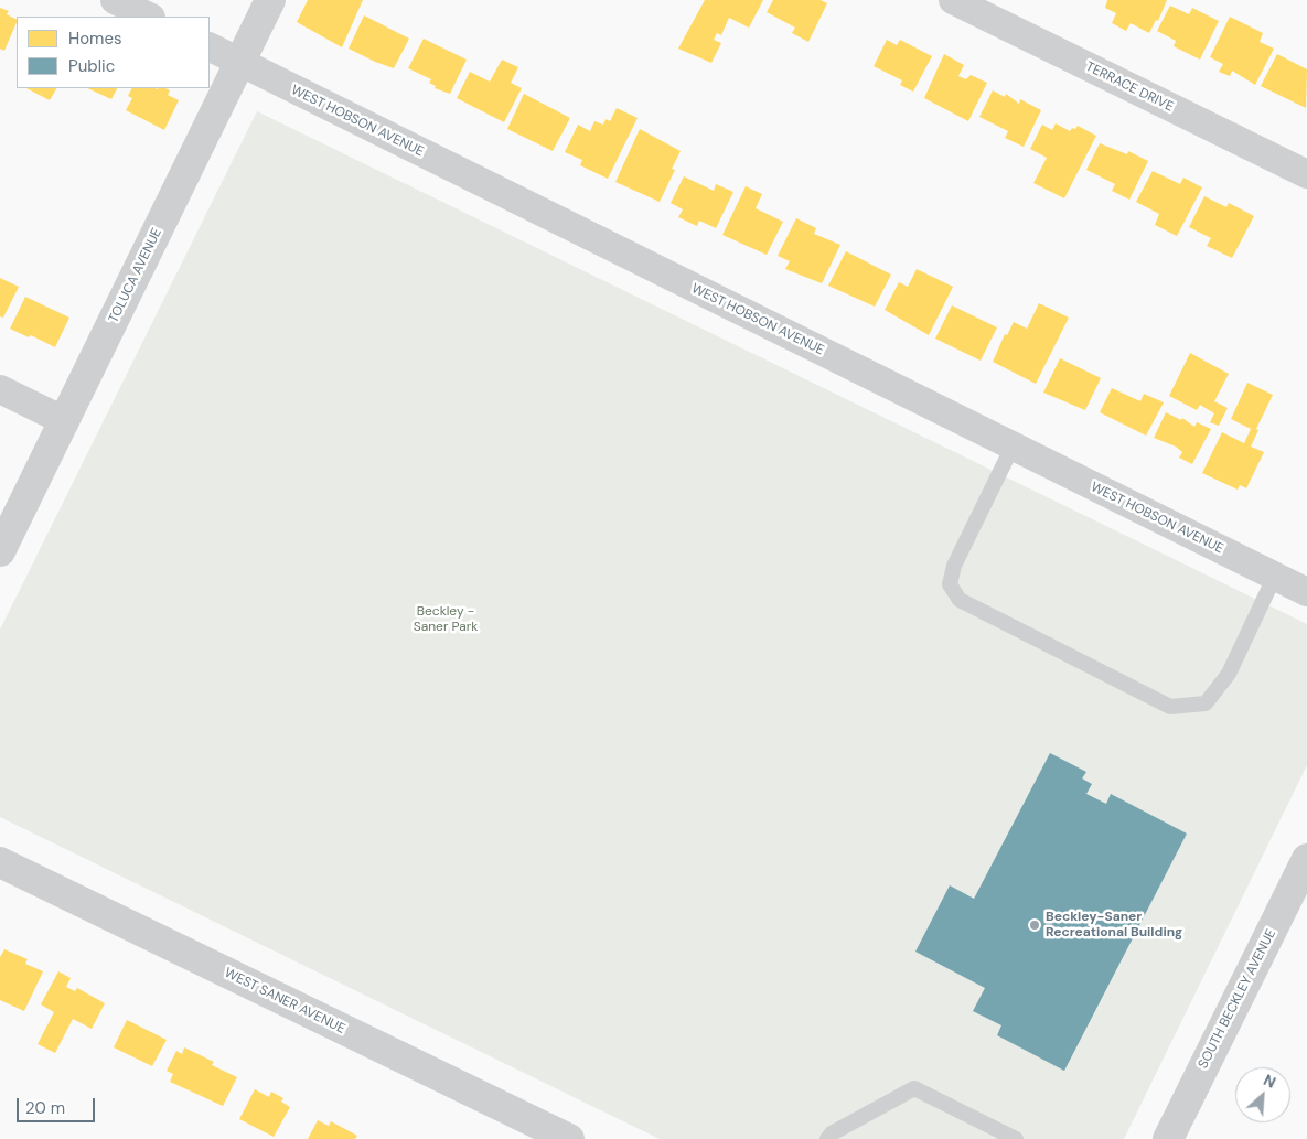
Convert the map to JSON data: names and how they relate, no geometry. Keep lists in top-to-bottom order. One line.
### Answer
{"streets":{"street":["TERRACE DRIVE","WEST HOBSON AVENUE","TOLUCA AVENUE","SOUTH BECKLEY AVENUE","WEST SANER AVENUE"]},"crossings":[["WEST HOBSON AVENUE","TOLUCA AVENUE"]],"parks":["Beckley - Saner Park"],"places":["Beckley-Saner Recreational Building"],"legend":["Homes","Public"],"scale_bar":"20 m","north":"top right"}
